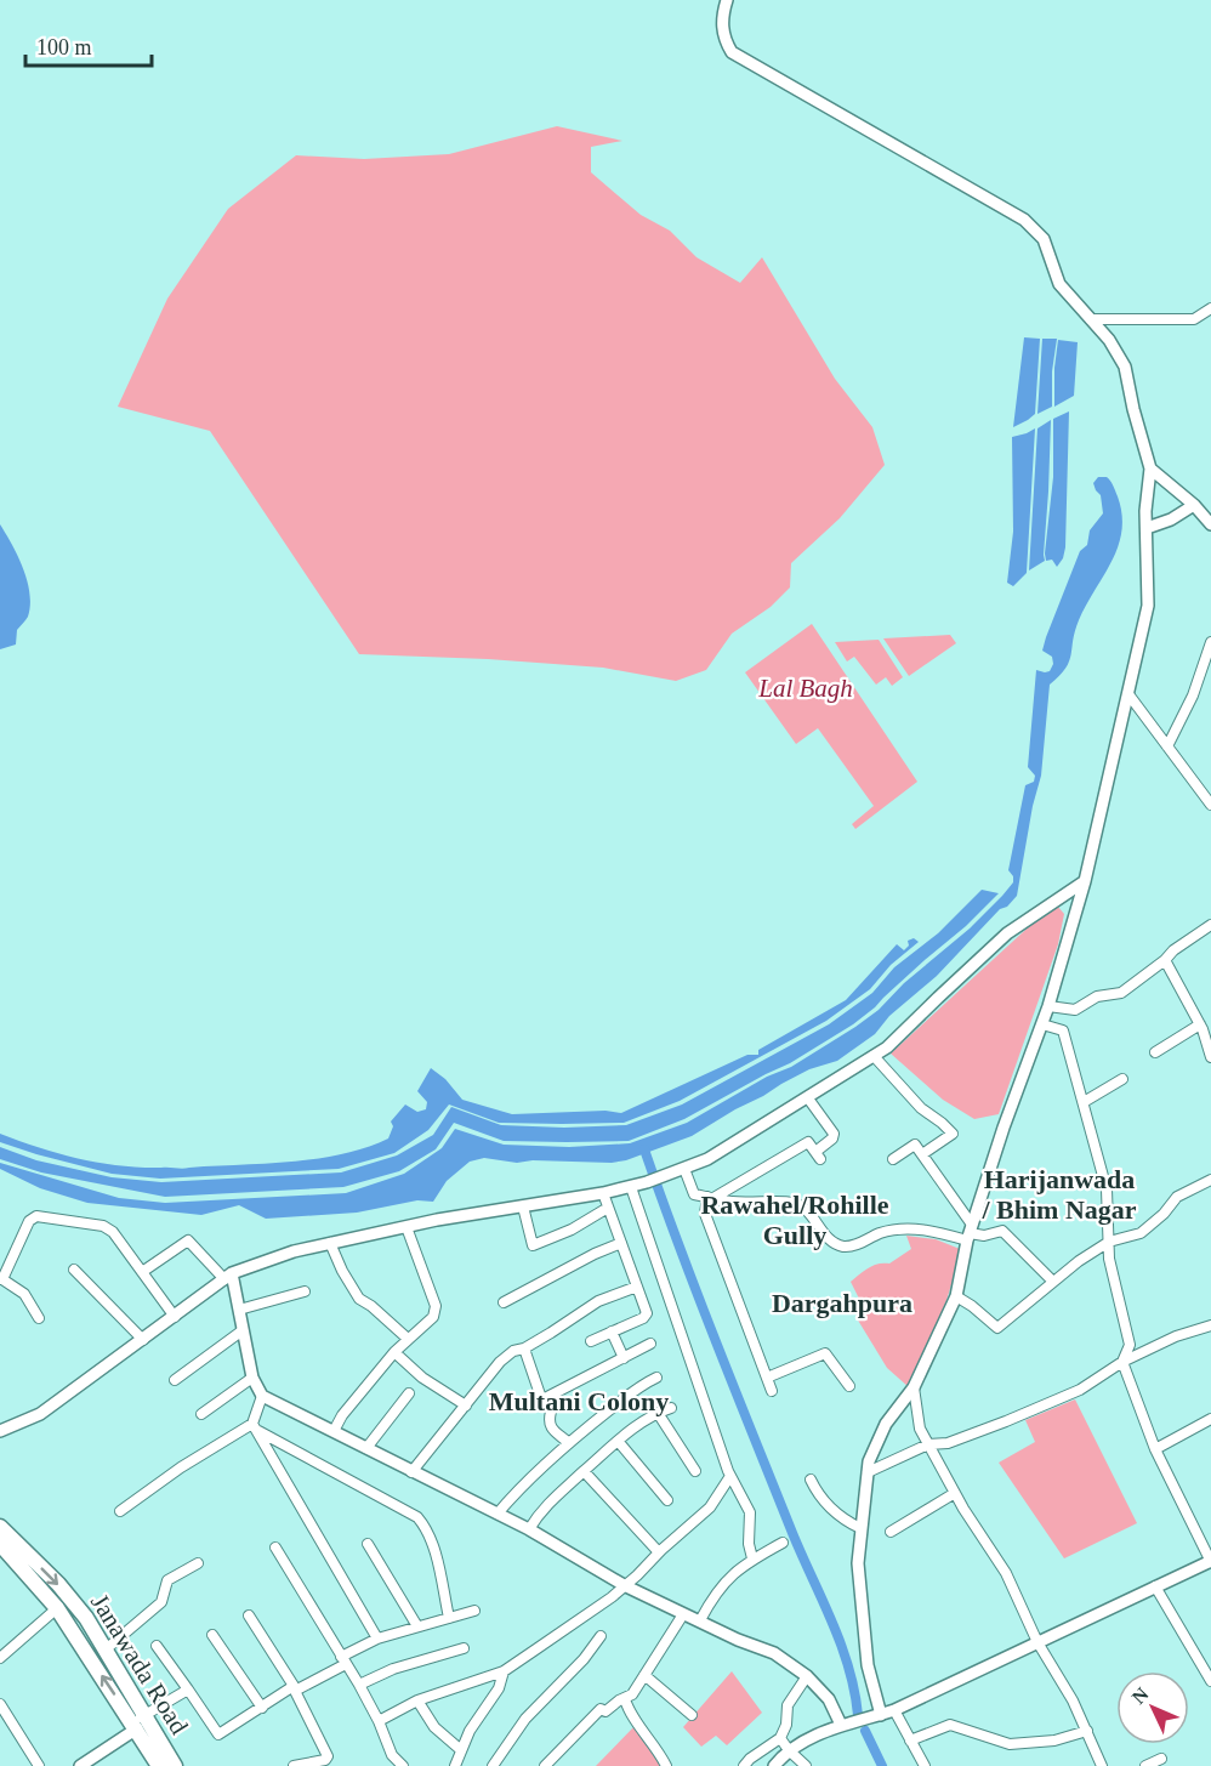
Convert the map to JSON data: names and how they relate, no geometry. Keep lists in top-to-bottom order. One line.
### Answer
{"streets":{"main road":["Janawada Road"]},"districts":["Harijanwada / Bhim Nagar","Rawahel/Rohille Gully","Dargahpura","Multani Colony"],"parks":["Lal Bagh"],"scale_bar":"100 m","north":"top left"}
